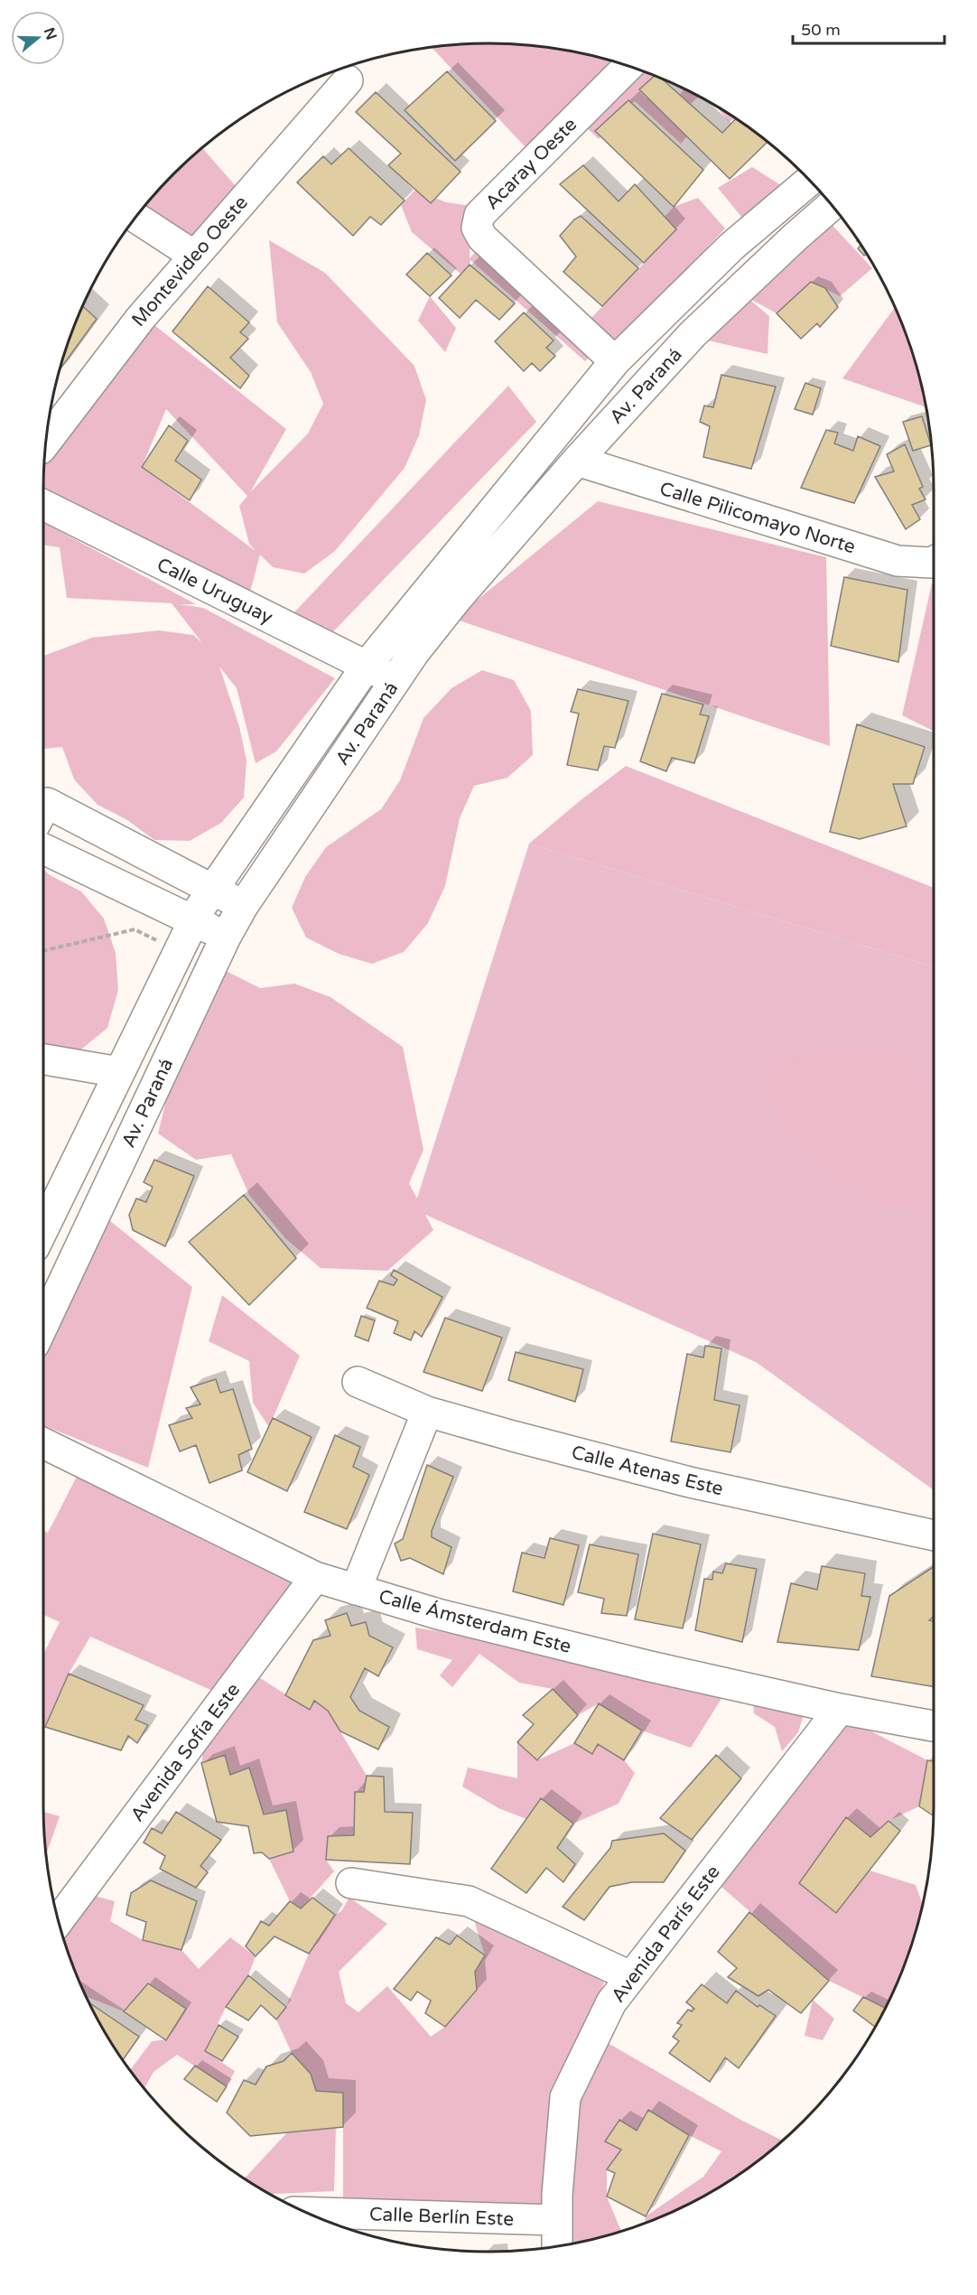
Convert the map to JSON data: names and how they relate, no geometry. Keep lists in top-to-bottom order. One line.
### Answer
{"streets":{"street":["Acaray Oeste","Montevideo Oeste","Av. Paraná","Calle Pilicomayo Norte","Calle Uruguay","Calle Atenas Este","Calle Ámsterdam Este","Avenida Sofía Este","Avenida París Este","Calle Berlín Este"]},"crossings":[["Acaray Oeste","Av. Paraná"],["Av. Paraná","Calle Pilicomayo Norte"],["Av. Paraná","Calle Uruguay"],["Calle Ámsterdam Este","Avenida Sofía Este"],["Calle Ámsterdam Este","Avenida París Este"],["Avenida París Este","Calle Berlín Este"]],"scale_bar":"50 m","north":"right"}
